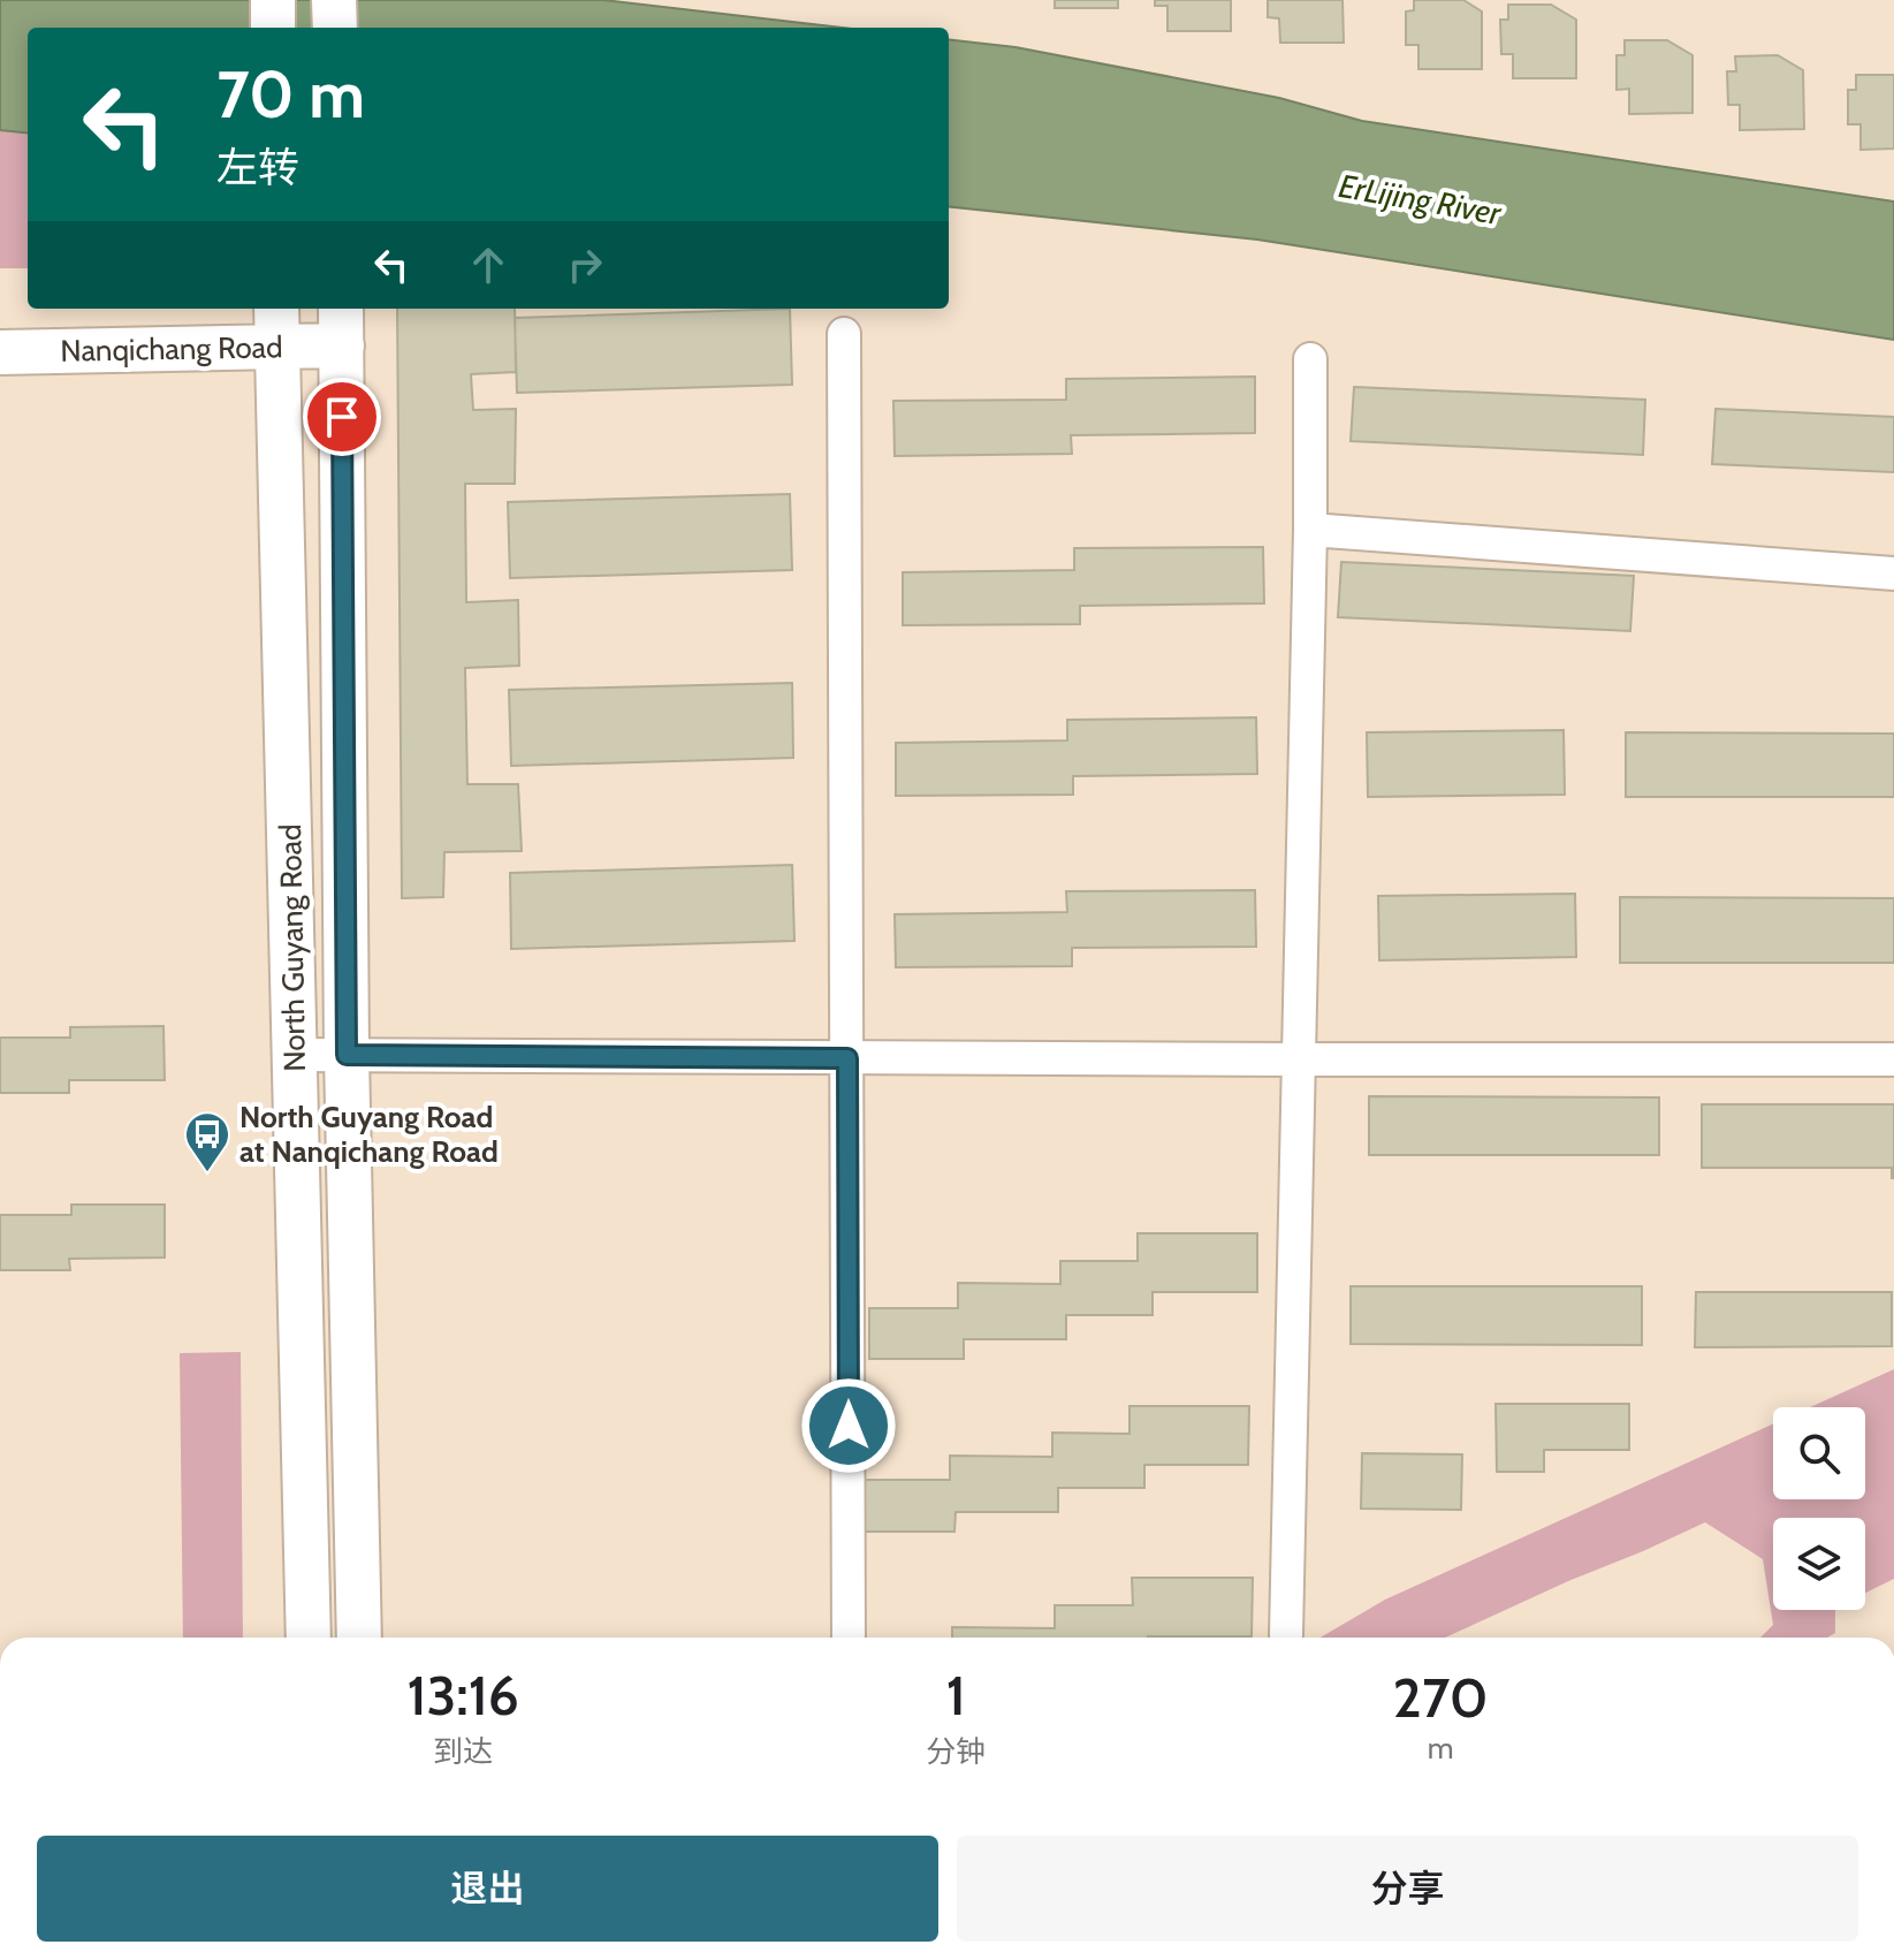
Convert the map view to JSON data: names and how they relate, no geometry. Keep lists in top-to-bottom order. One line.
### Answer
{"streets":{"main road":["Nanqichang Road","North Guyang Road"]},"crossings":[["Nanqichang Road","North Guyang Road"]],"water":["ErLijing River"],"places":{"bus stop":["North Guyang Road at Nanqichang Road"]},"page":{"turn":["70 m","左转"],"eta":["13:16","到达","1","分钟","270","m"],"buttons":["退出","分享"]}}
